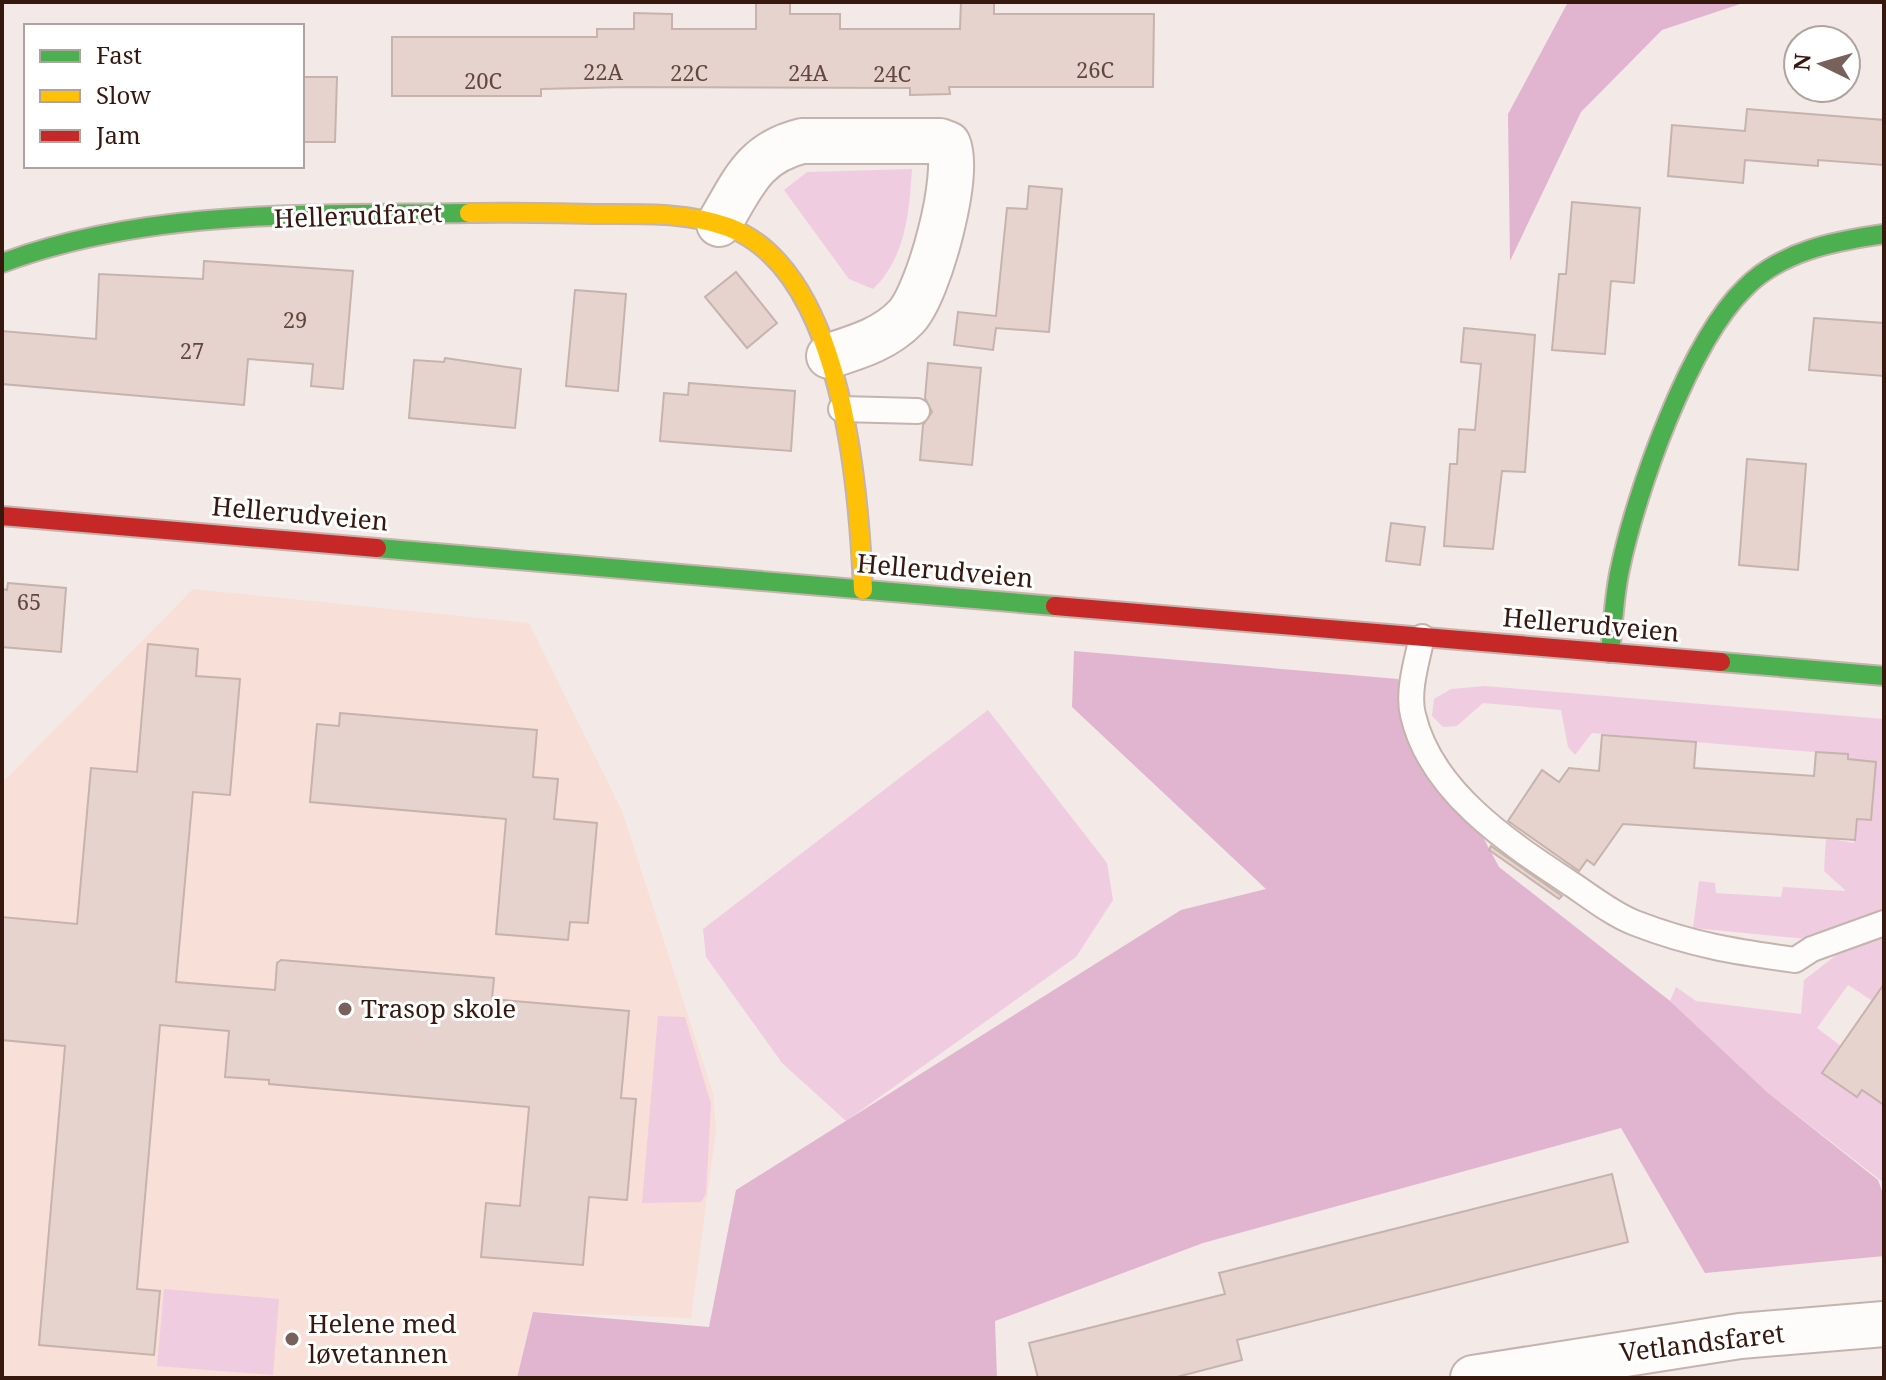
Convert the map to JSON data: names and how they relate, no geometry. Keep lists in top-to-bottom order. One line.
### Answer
{"streets":{"main road":["Hellerudfaret","Hellerudveien"],"street":["Vetlandsfaret"]},"crossings":[["Hellerudfaret","Hellerudveien"]],"places":["Trasop skole","Helene med løvetannen"],"house_numbers":["26C","22A","22C","24A","24C","20C","29","27","65"],"legend":["Fast","Slow","Jam"],"north":"left"}
